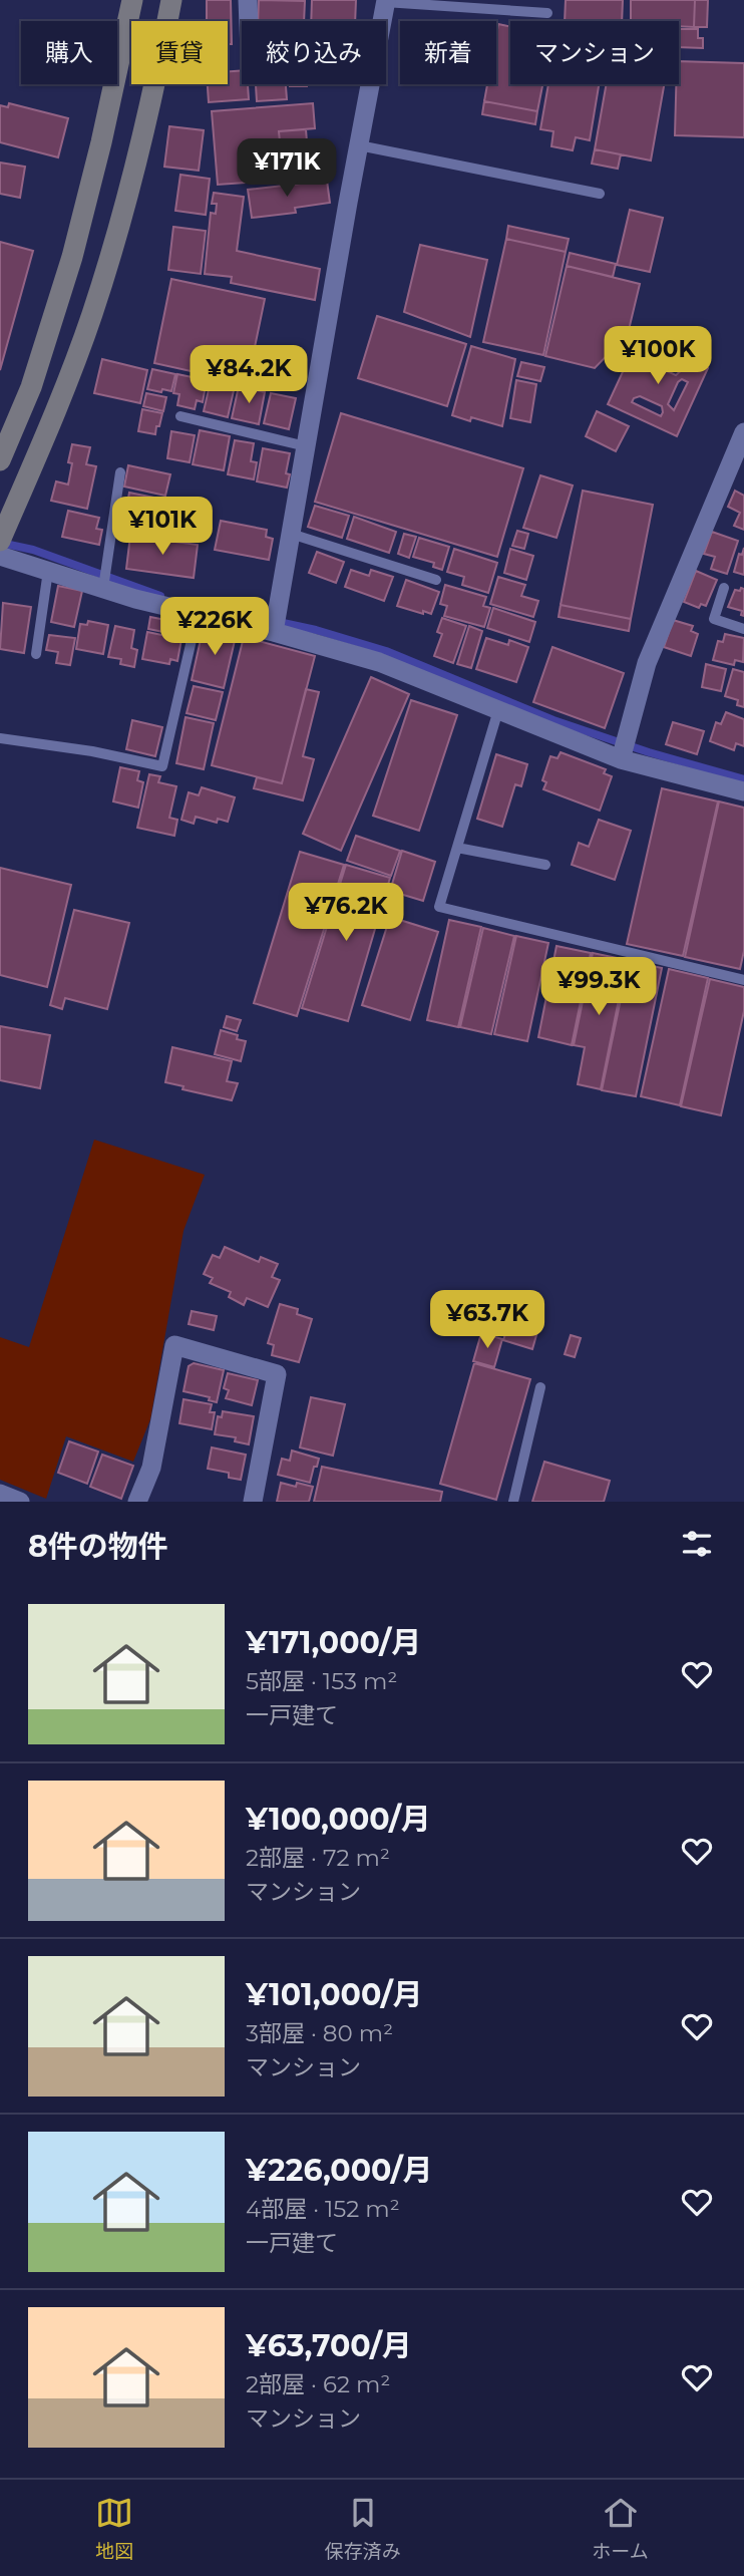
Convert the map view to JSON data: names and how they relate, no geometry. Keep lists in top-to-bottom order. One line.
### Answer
{"page":{"chip":["購入","賃貸","絞り込み","新着","マンション"],"price":["¥171K","¥100K","¥84.2K","¥101K","¥226K","¥76.2K","¥99.3K","¥63.7K"],"heading":"8件の物件","list":[{"name":"¥171,000/月","note":"5部屋 · 153 m² · 一戸建て"},{"name":"¥100,000/月","note":"2部屋 · 72 m² · マンション"},{"name":"¥101,000/月","note":"3部屋 · 80 m² · マンション"},{"name":"¥226,000/月","note":"4部屋 · 152 m² · 一戸建て"},{"name":"¥63,700/月","note":"2部屋 · 62 m² · マンション"}],"tabs":["地図","保存済み","ホーム"]}}
